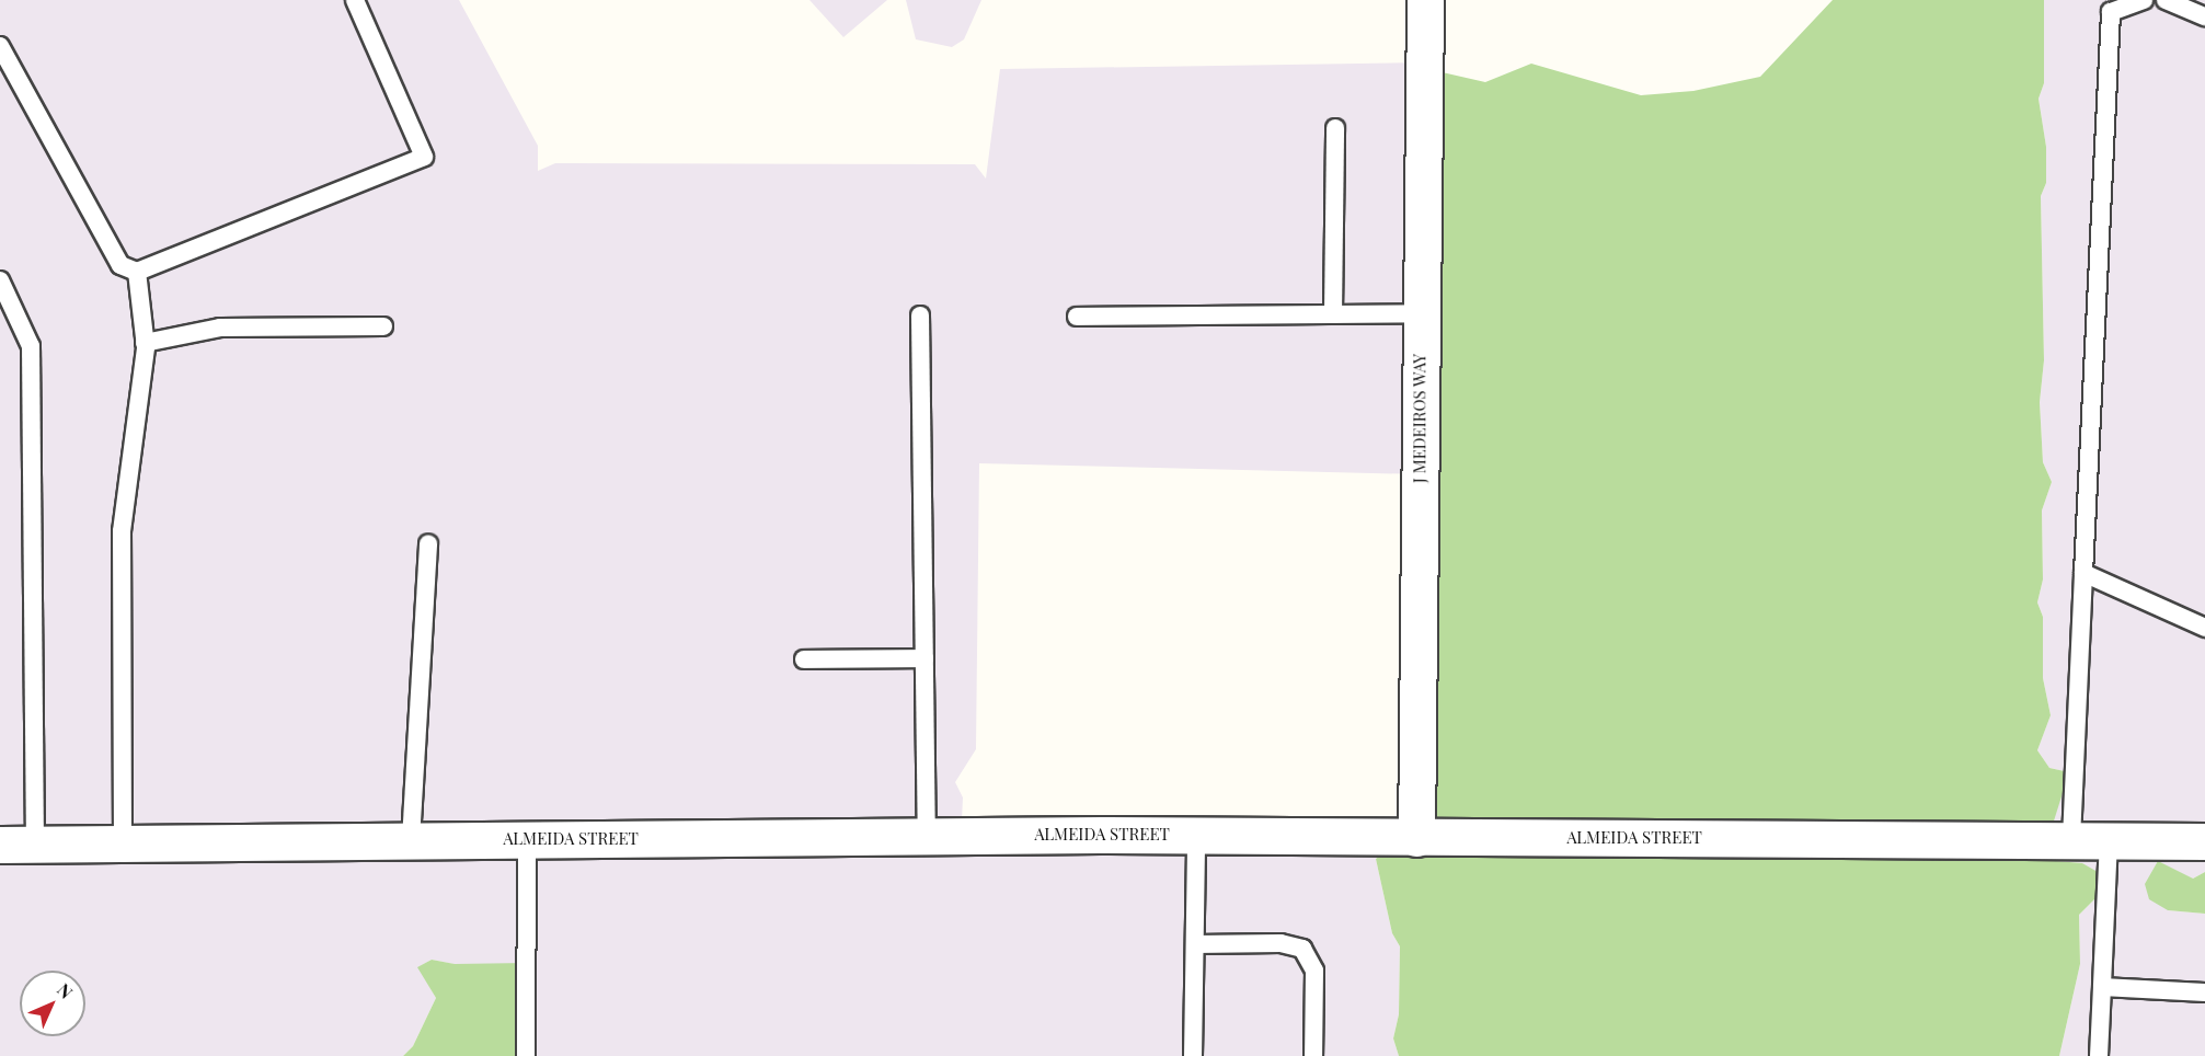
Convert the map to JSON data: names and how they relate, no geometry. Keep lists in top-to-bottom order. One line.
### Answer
{"streets":{"street":["J MEDEIROS WAY","ALMEIDA STREET"]},"crossings":[["J MEDEIROS WAY","ALMEIDA STREET"]],"north":"top right"}
